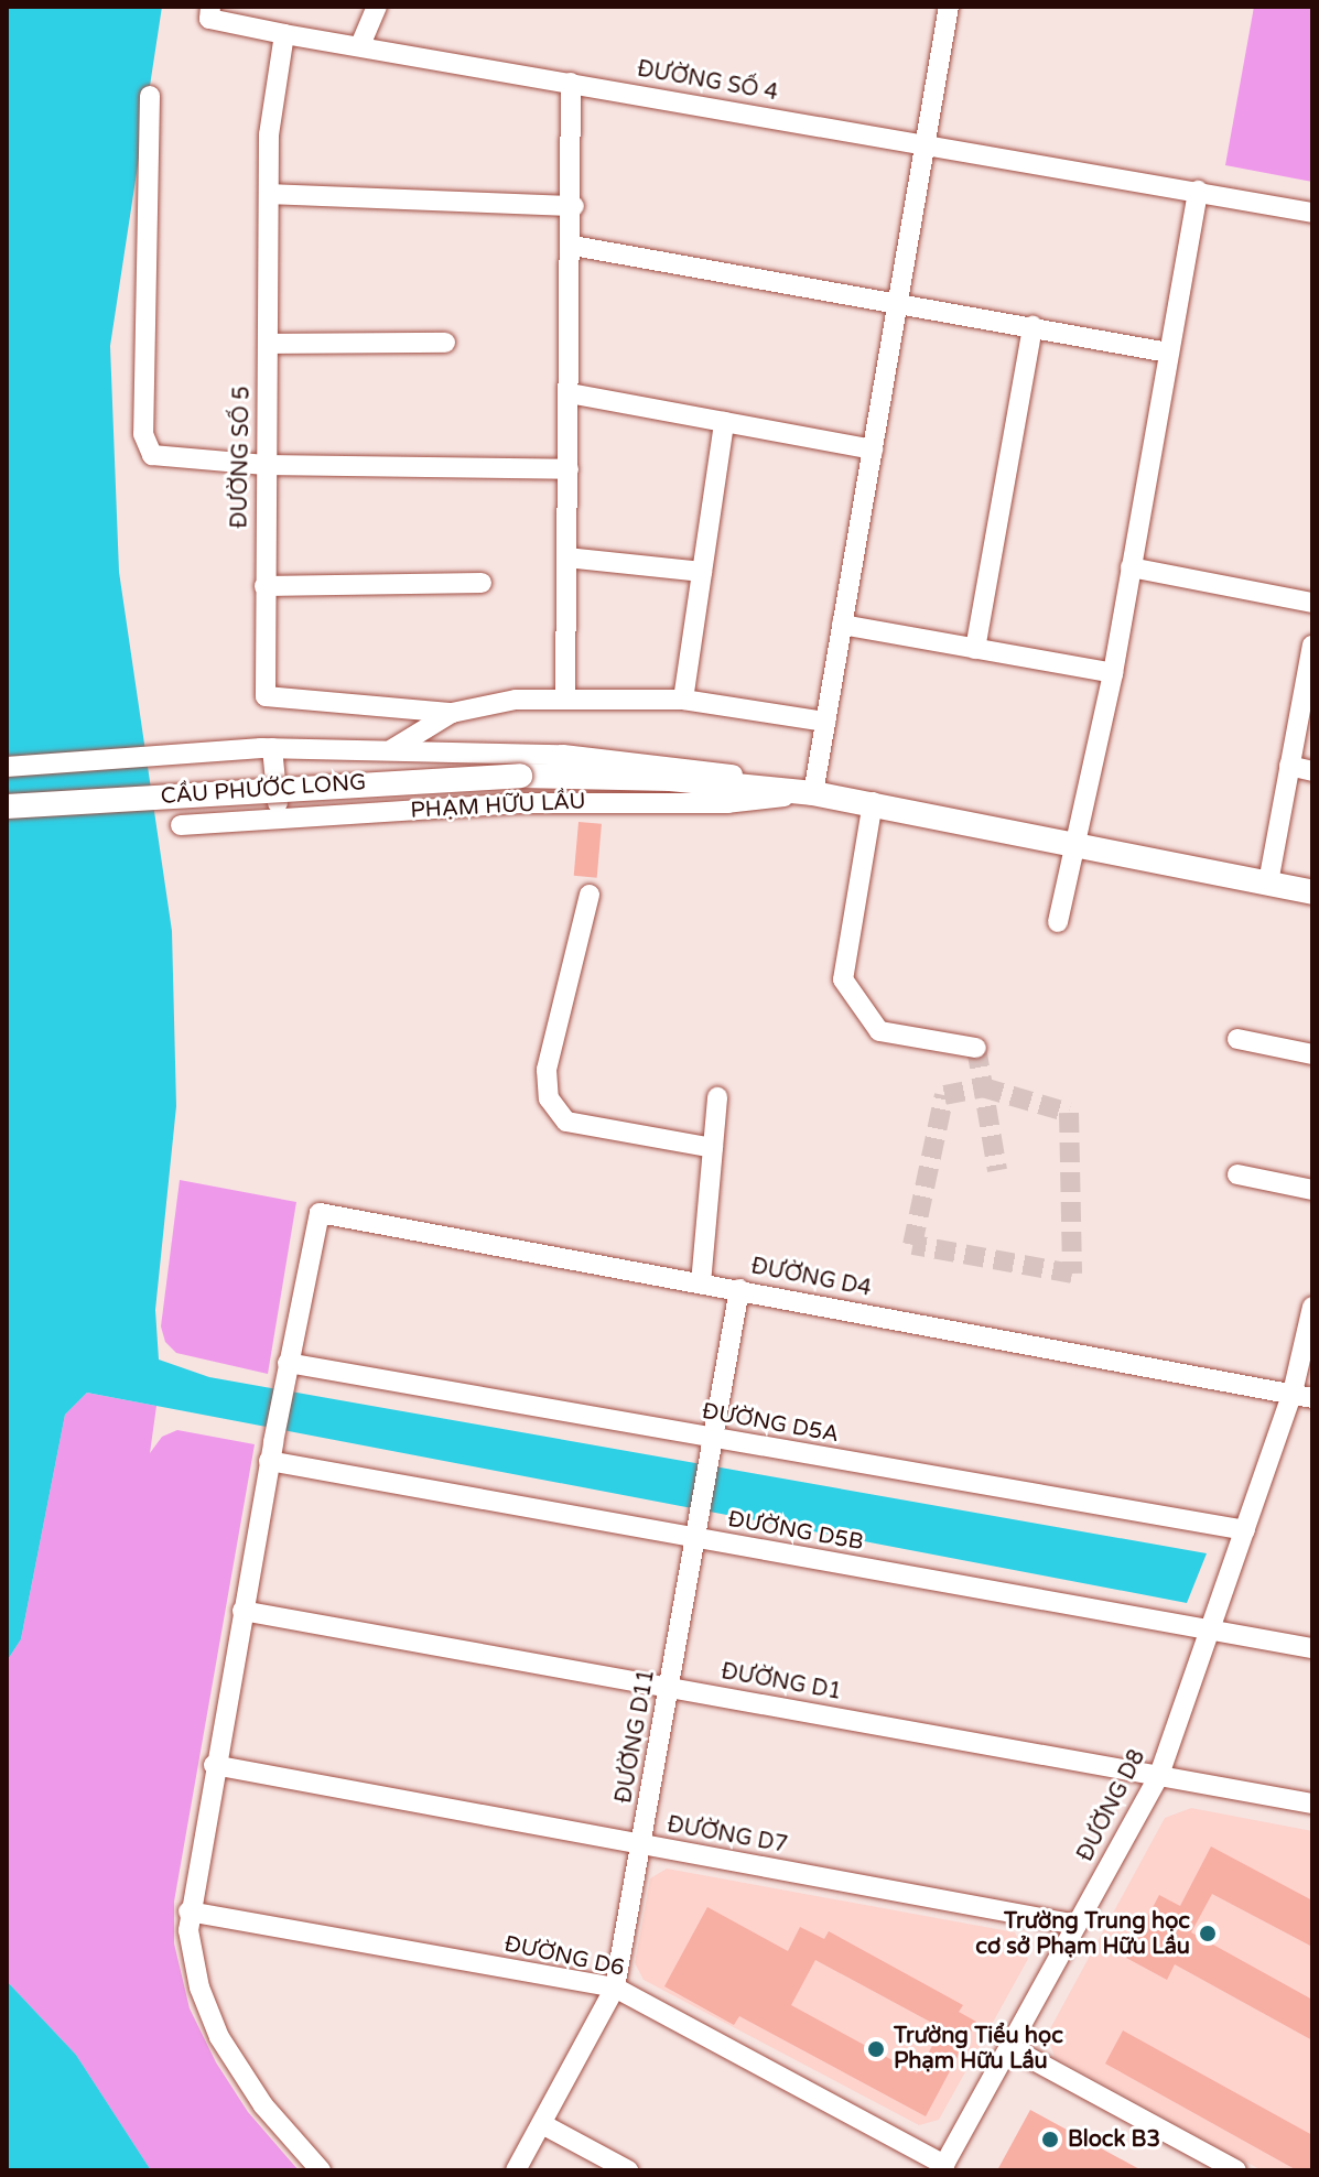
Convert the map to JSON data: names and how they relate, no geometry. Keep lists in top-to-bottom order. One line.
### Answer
{"streets":{"main road":["CẦU PHƯỚC LONG","PHẠM HỮU LẦU"],"street":["ĐƯỜNG SỐ 4","ĐƯỜNG SỐ 5","ĐƯỜNG D4","ĐƯỜNG D5A","ĐƯỜNG D5B","ĐƯỜNG D1","ĐƯỜNG D11","ĐƯỜNG D8","ĐƯỜNG D7","ĐƯỜNG D6"]},"crossings":[["ĐƯỜNG SỐ 4","ĐƯỜNG SỐ 5"],["CẦU PHƯỚC LONG","PHẠM HỮU LẦU"],["ĐƯỜNG D4","ĐƯỜNG D5A"],["ĐƯỜNG D4","ĐƯỜNG D11"],["ĐƯỜNG D4","ĐƯỜNG D8"],["ĐƯỜNG D5A","ĐƯỜNG D11"],["ĐƯỜNG D5A","ĐƯỜNG D8"],["ĐƯỜNG D5B","ĐƯỜNG D11"],["ĐƯỜNG D5B","ĐƯỜNG D8"],["ĐƯỜNG D1","ĐƯỜNG D11"],["ĐƯỜNG D1","ĐƯỜNG D8"],["ĐƯỜNG D11","ĐƯỜNG D7"],["ĐƯỜNG D11","ĐƯỜNG D6"],["ĐƯỜNG D8","ĐƯỜNG D7"],["ĐƯỜNG D8","ĐƯỜNG D6"]],"places":["Trường Trung học cơ sở Phạm Hữu Lầu","Trường Tiểu học Phạm Hữu Lầu","Block B3"]}
